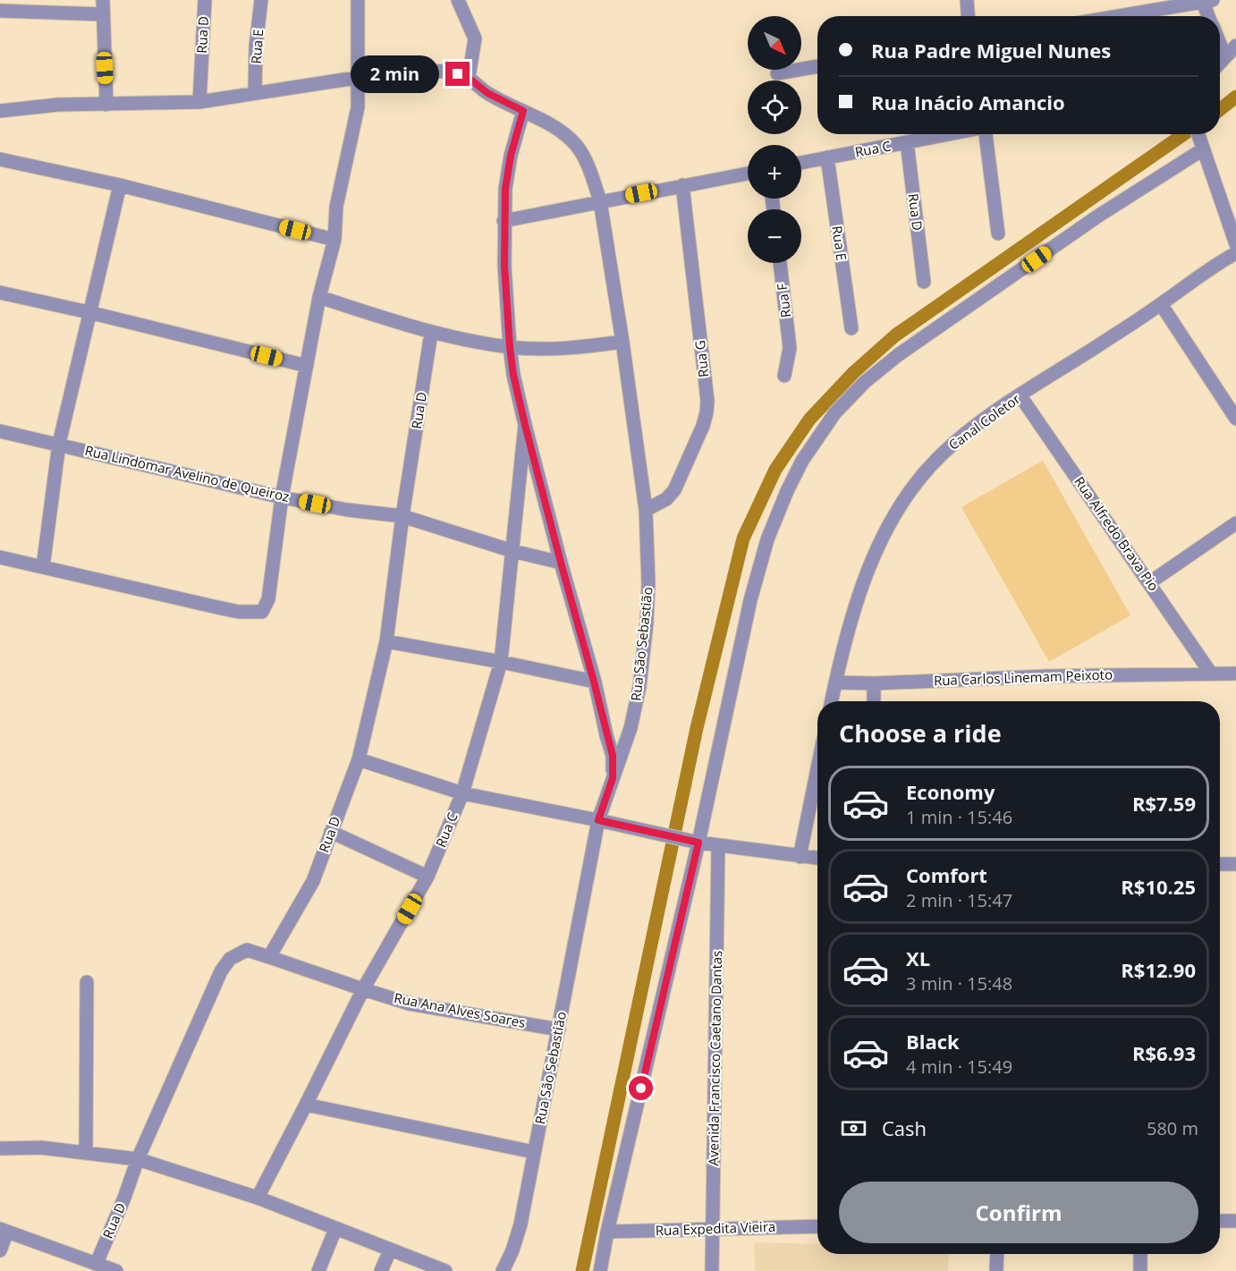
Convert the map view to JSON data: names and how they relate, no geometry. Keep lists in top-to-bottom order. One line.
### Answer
{"streets":{"street":["Rua D","Rua E","Rua C","Rua F","Rua G","Canal Coletor","Rua Lindomar Avelino de Queiroz","Rua Alfredo Brava Pio","Rua São Sebastião","Rua Carlos Linemam Peixoto","Rua Ana Alves Soares","Avenida Francisco Caetano Dantas","Rua Expedita Vieira"]},"crossings":[["Rua D","Rua C"],["Rua D","Rua Lindomar Avelino de Queiroz"],["Rua D","Rua Ana Alves Soares"],["Rua E","Rua C"],["Rua C","Rua Lindomar Avelino de Queiroz"],["Rua C","Rua Ana Alves Soares"],["Rua G","Rua São Sebastião"],["Canal Coletor","Rua Alfredo Brava Pio"],["Canal Coletor","Rua Carlos Linemam Peixoto"],["Rua Alfredo Brava Pio","Rua Carlos Linemam Peixoto"],["Rua São Sebastião","Rua Ana Alves Soares"],["Avenida Francisco Caetano Dantas","Rua Expedita Vieira"]],"north":"bottom right","page":{"map_buttons":["+","−"],"banner":["Rua Padre Miguel Nunes","Rua Inácio Amancio"],"bubble":"2 min","heading":"Choose a ride","list":[{"name":"Economy","note":"1 min · 15:46","value":"R$7.59"},{"name":"Comfort","note":"2 min · 15:47","value":"R$10.25"},{"name":"XL","note":"3 min · 15:48","value":"R$12.90"},{"name":"Black","note":"4 min · 15:49","value":"R$6.93"}],"pay":["Cash","580 m"],"buttons":"Confirm"}}
